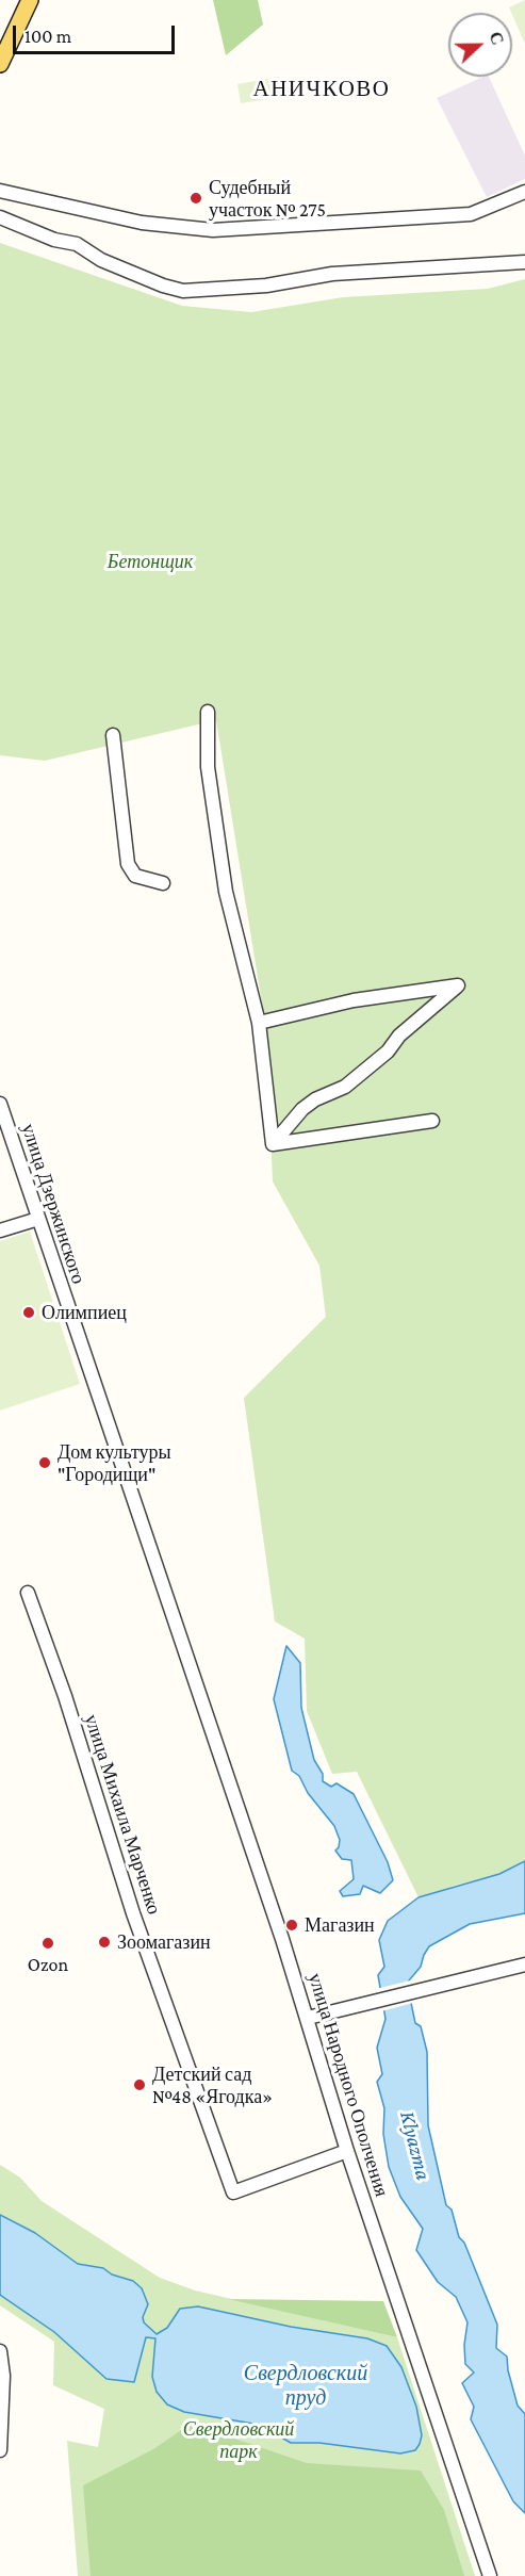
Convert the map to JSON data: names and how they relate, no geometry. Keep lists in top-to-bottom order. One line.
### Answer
{"streets":{"street":["улица Дзержинского","улица Михаила Марченко","улица Народного Ополчения"]},"crossings":[["улица Дзержинского","улица Народного Ополчения"],["улица Михаила Марченко","улица Народного Ополчения"]],"districts":["АНИЧКОВО"],"water":["Klyazma","Свердловский пруд"],"parks":["Бетонщик","Свердловский парк"],"places":["Судебный участок № 275","Олимпиец","Дом культуры \"Городищи\"","Магазин","Зоомагазин","Ozon","Детский сад №48 «Ягодка»"],"scale_bar":"100 m","north":"right"}
